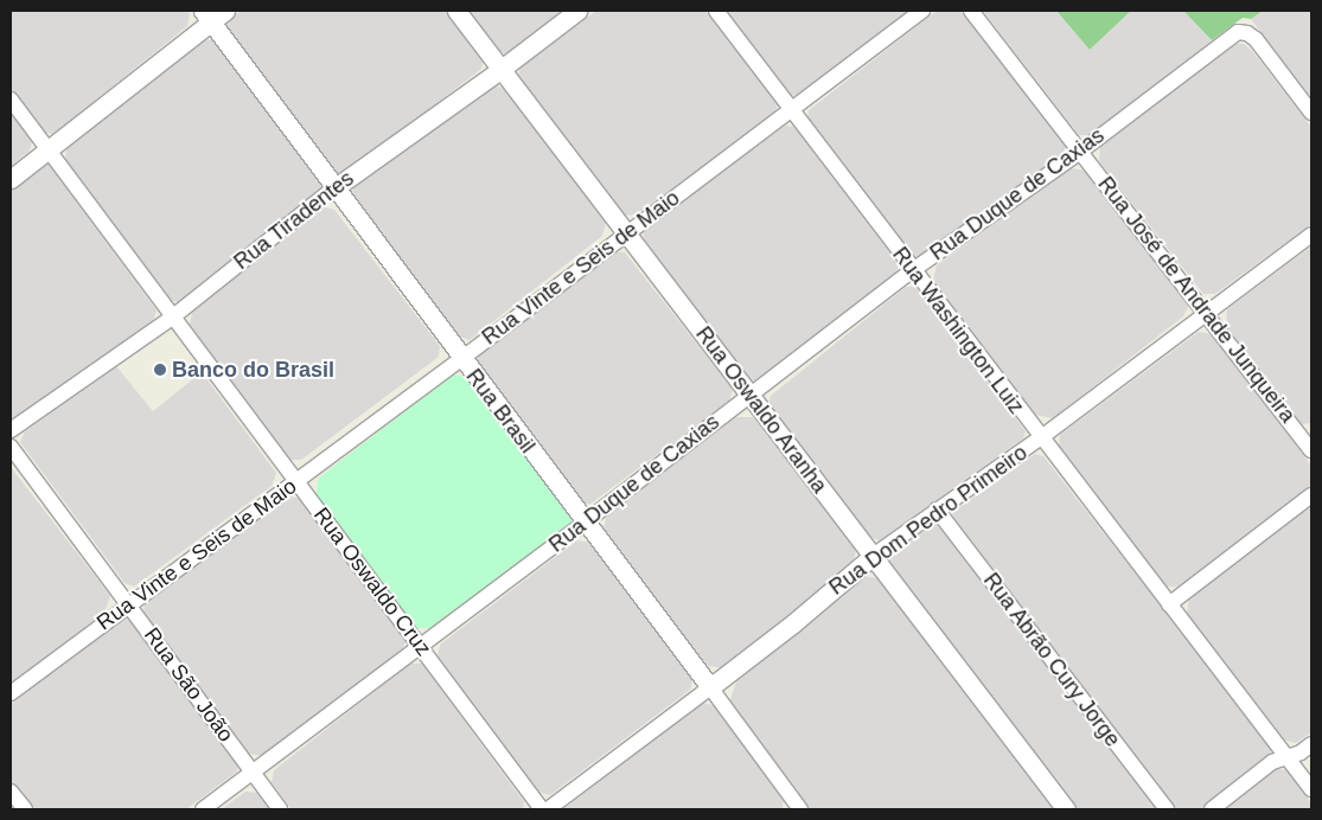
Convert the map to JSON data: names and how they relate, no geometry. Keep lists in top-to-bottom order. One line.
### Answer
{"streets":{"street":["Rua Duque de Caxias","Rua Tiradentes","Rua Vinte e Seis de Maio","Rua José de Andrade Junqueira","Rua Washington Luiz","Rua Oswaldo Aranha","Rua Brasil","Rua Dom Pedro Primeiro","Rua Oswaldo Cruz","Rua Abrão Cury Jorge","Rua São João"]},"crossings":[["Rua Duque de Caxias","Rua José de Andrade Junqueira"],["Rua Duque de Caxias","Rua Washington Luiz"],["Rua Duque de Caxias","Rua Oswaldo Aranha"],["Rua Duque de Caxias","Rua Brasil"],["Rua Duque de Caxias","Rua Oswaldo Cruz"],["Rua Duque de Caxias","Rua São João"],["Rua Tiradentes","Rua Oswaldo Aranha"],["Rua Tiradentes","Rua Brasil"],["Rua Tiradentes","Rua Oswaldo Cruz"],["Rua Vinte e Seis de Maio","Rua Washington Luiz"],["Rua Vinte e Seis de Maio","Rua Oswaldo Aranha"],["Rua Vinte e Seis de Maio","Rua Brasil"],["Rua Vinte e Seis de Maio","Rua Oswaldo Cruz"],["Rua Vinte e Seis de Maio","Rua São João"],["Rua José de Andrade Junqueira","Rua Dom Pedro Primeiro"],["Rua Washington Luiz","Rua Dom Pedro Primeiro"],["Rua Oswaldo Aranha","Rua Dom Pedro Primeiro"],["Rua Brasil","Rua Dom Pedro Primeiro"],["Rua Dom Pedro Primeiro","Rua Abrão Cury Jorge"]],"places":["Banco do Brasil"]}
